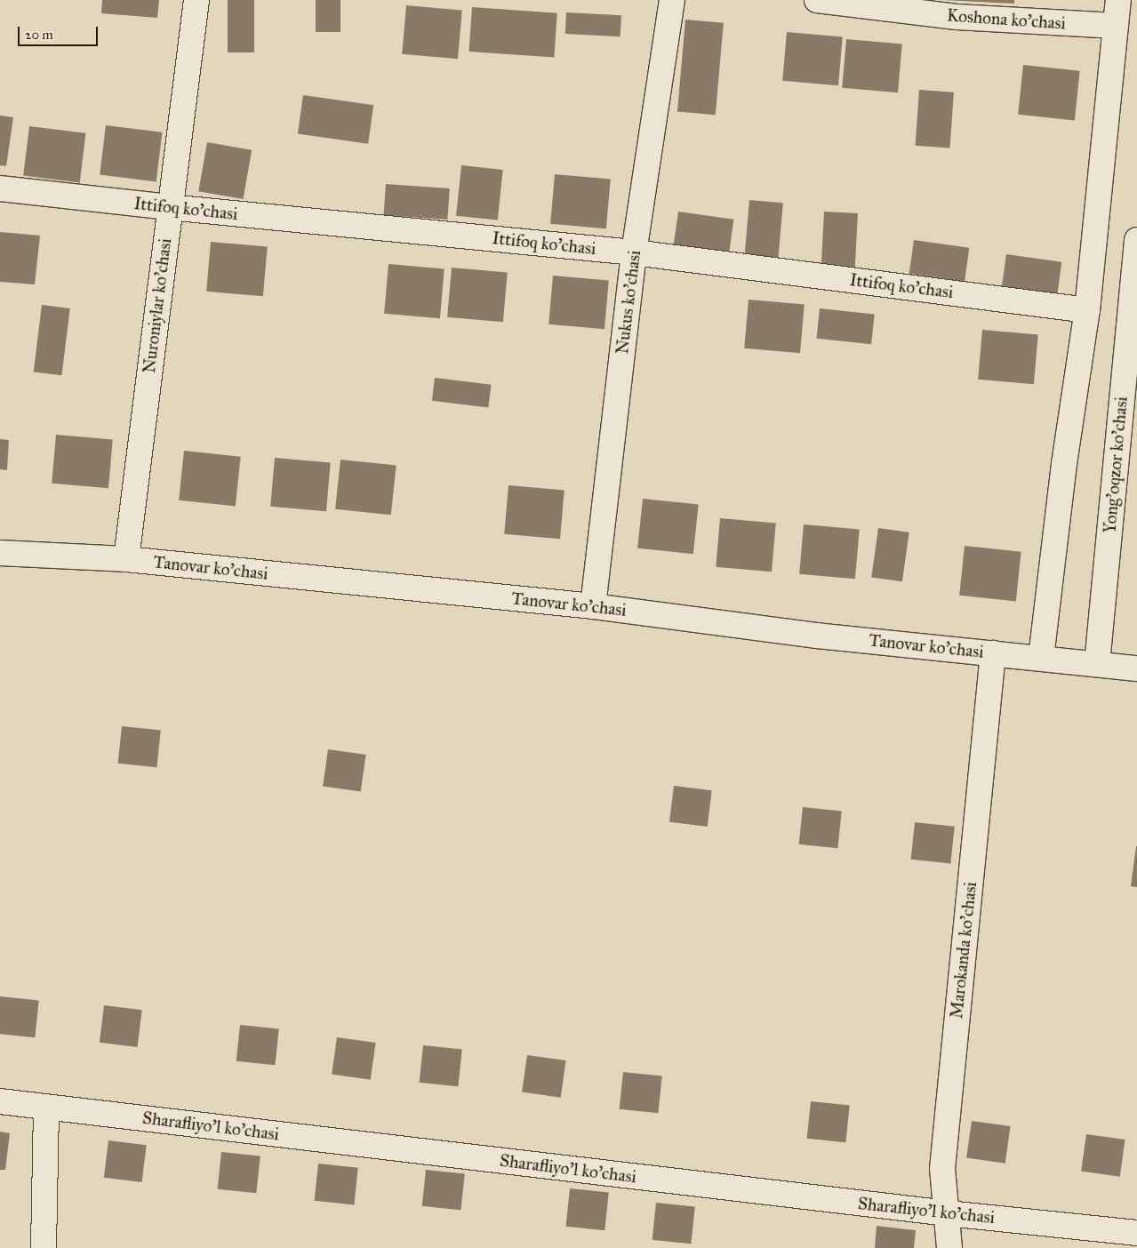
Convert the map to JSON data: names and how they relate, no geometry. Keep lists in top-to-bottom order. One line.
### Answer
{"streets":{"street":["Koshona ko'chasi","Ittifoq ko'chasi","Nukus ko'chasi","Nuroniylar ko'chasi","Yong'oqzor ko'chasi","Tanovar ko'chasi","Marokanda ko'chasi","Sharafliyo'l ko'chasi"]},"crossings":[["Ittifoq ko'chasi","Nukus ko'chasi"],["Ittifoq ko'chasi","Nuroniylar ko'chasi"],["Nukus ko'chasi","Tanovar ko'chasi"],["Nuroniylar ko'chasi","Tanovar ko'chasi"],["Yong'oqzor ko'chasi","Tanovar ko'chasi"],["Tanovar ko'chasi","Marokanda ko'chasi"],["Marokanda ko'chasi","Sharafliyo'l ko'chasi"]],"scale_bar":"20 m"}
